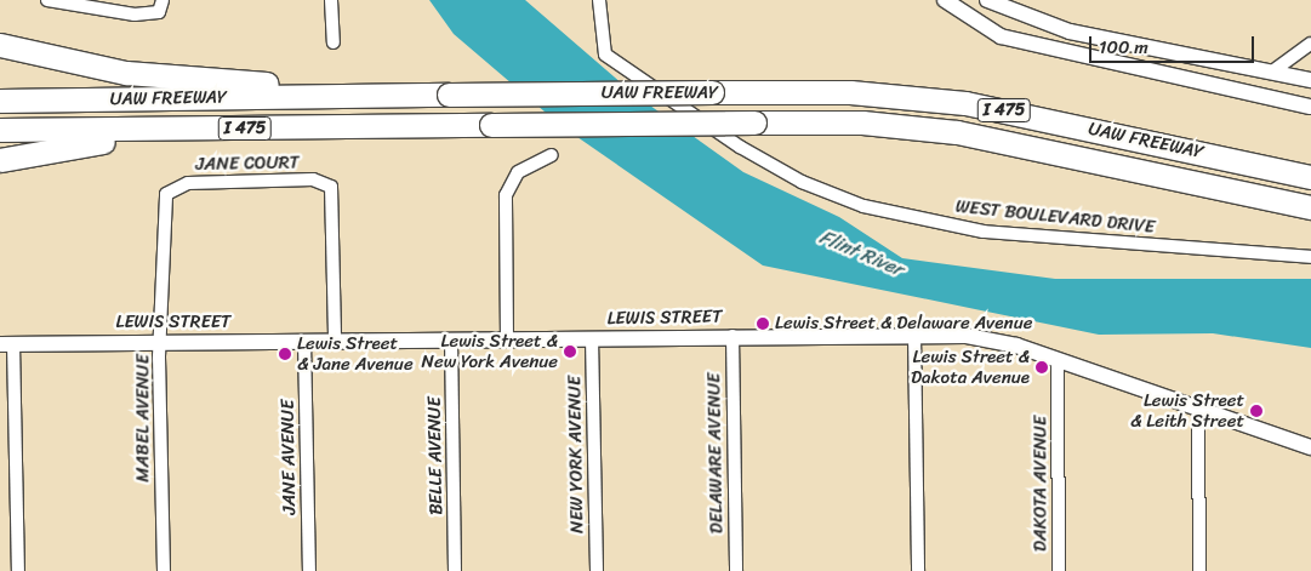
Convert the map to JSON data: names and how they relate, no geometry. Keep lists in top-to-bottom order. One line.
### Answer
{"streets":{"highway":["UAW FREEWAY","I 475"],"street":["JANE COURT","WEST BOULEVARD DRIVE","LEWIS STREET","MABEL AVENUE","DELAWARE AVENUE","NEW YORK AVENUE","BELLE AVENUE","JANE AVENUE","DAKOTA AVENUE"]},"crossings":[["JANE COURT","LEWIS STREET"],["JANE COURT","MABEL AVENUE"],["LEWIS STREET","MABEL AVENUE"],["LEWIS STREET","DELAWARE AVENUE"],["LEWIS STREET","NEW YORK AVENUE"],["LEWIS STREET","BELLE AVENUE"],["LEWIS STREET","JANE AVENUE"],["LEWIS STREET","DAKOTA AVENUE"]],"water":["Flint River"],"places":["Lewis Street & Delaware Avenue","Lewis Street & New York Avenue","Lewis Street & Jane Avenue","Lewis Street & Dakota Avenue","Lewis Street & Leith Street"],"scale_bar":"100 m"}
